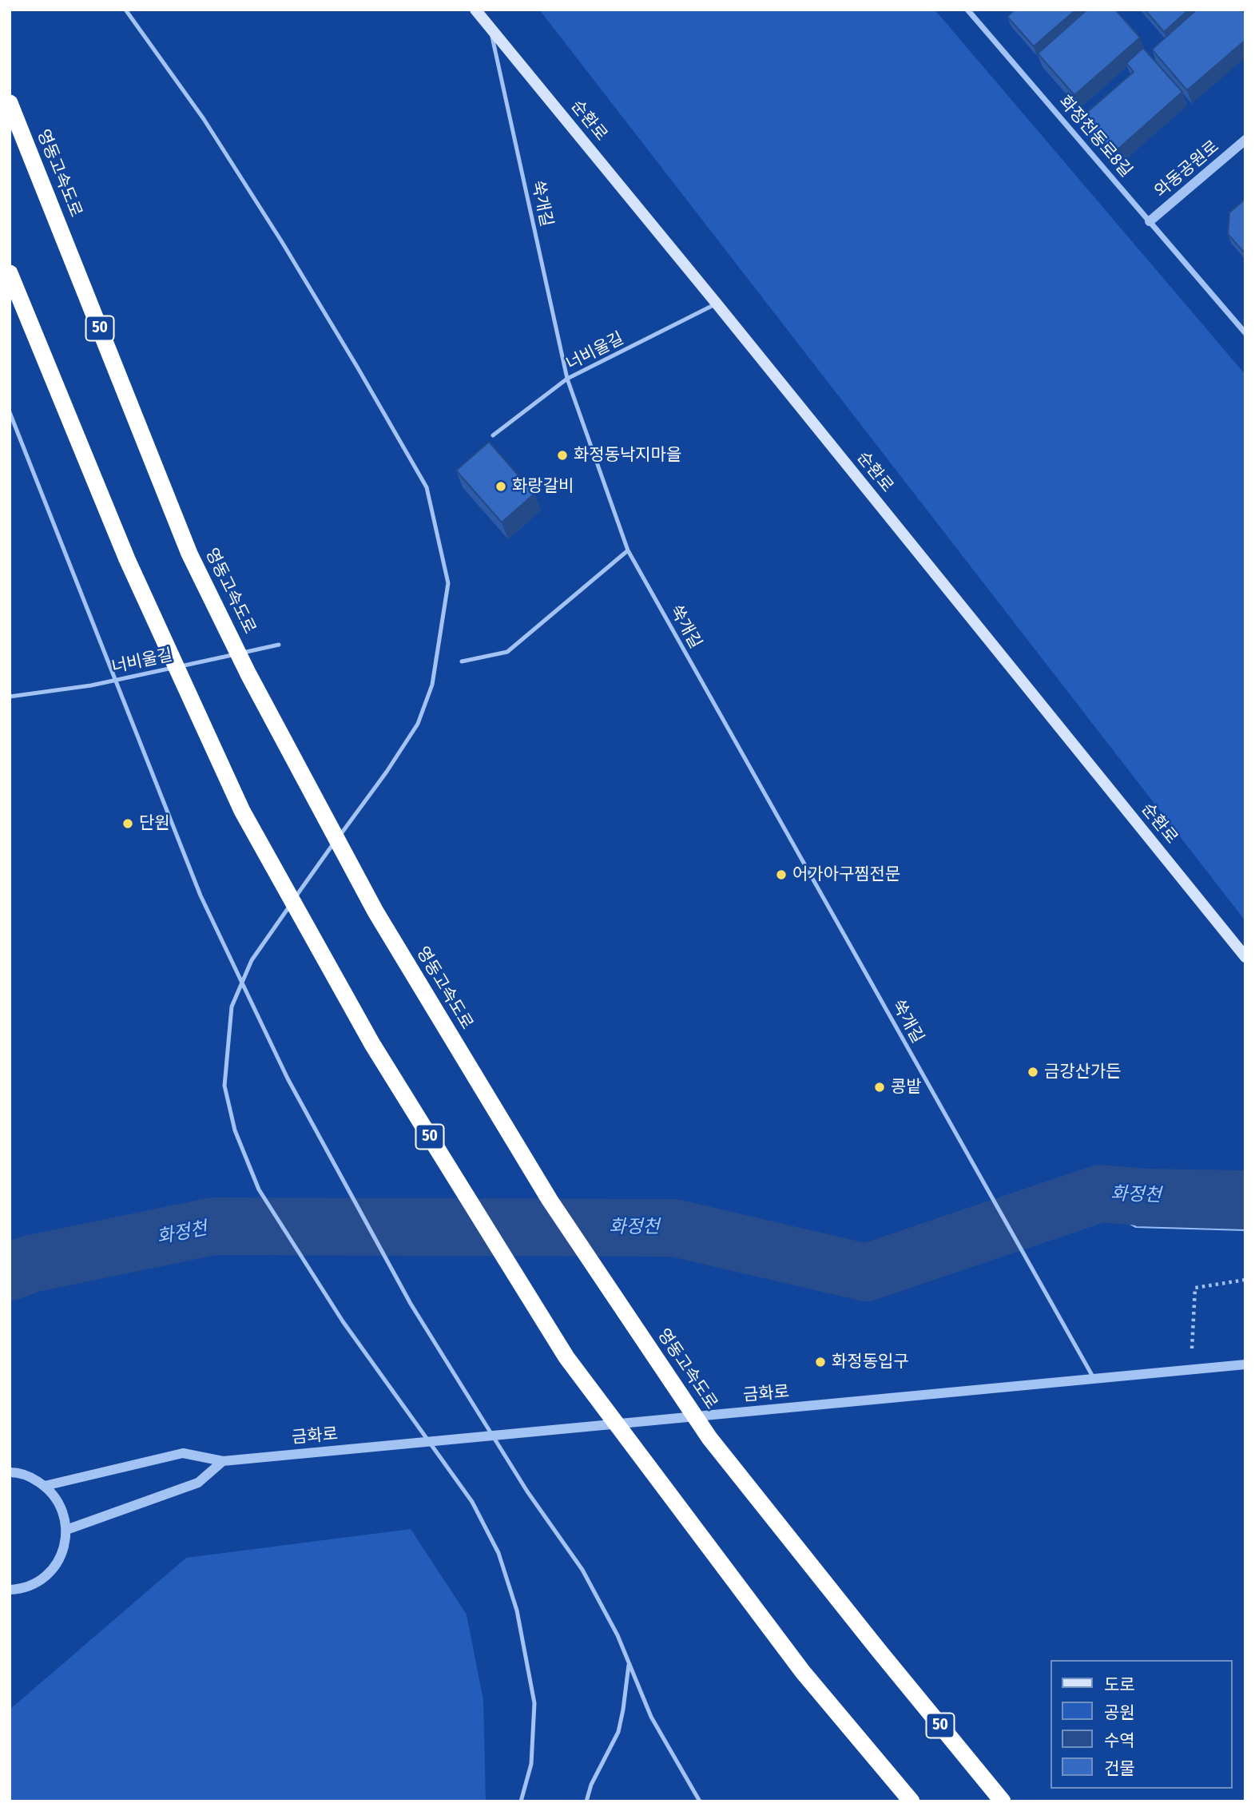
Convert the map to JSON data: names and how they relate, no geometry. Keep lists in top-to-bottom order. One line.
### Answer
{"streets":{"highway":["영동고속도로","50"],"main road":["순환로"],"street":["화정천동로8길","와동공원로","금화로"],"lane":["쑥개길","너비울길"]},"crossings":[["순환로","쑥개길"],["순환로","너비울길"],["화정천동로8길","와동공원로"],["쑥개길","너비울길"],["쑥개길","금화로"]],"water":["화정천"],"places":["화정동낙지마을","화랑갈비","단원","어가아구찜전문","금강산가든","콩밭","화정동입구"],"legend":["도로","공원","수역","건물"]}
